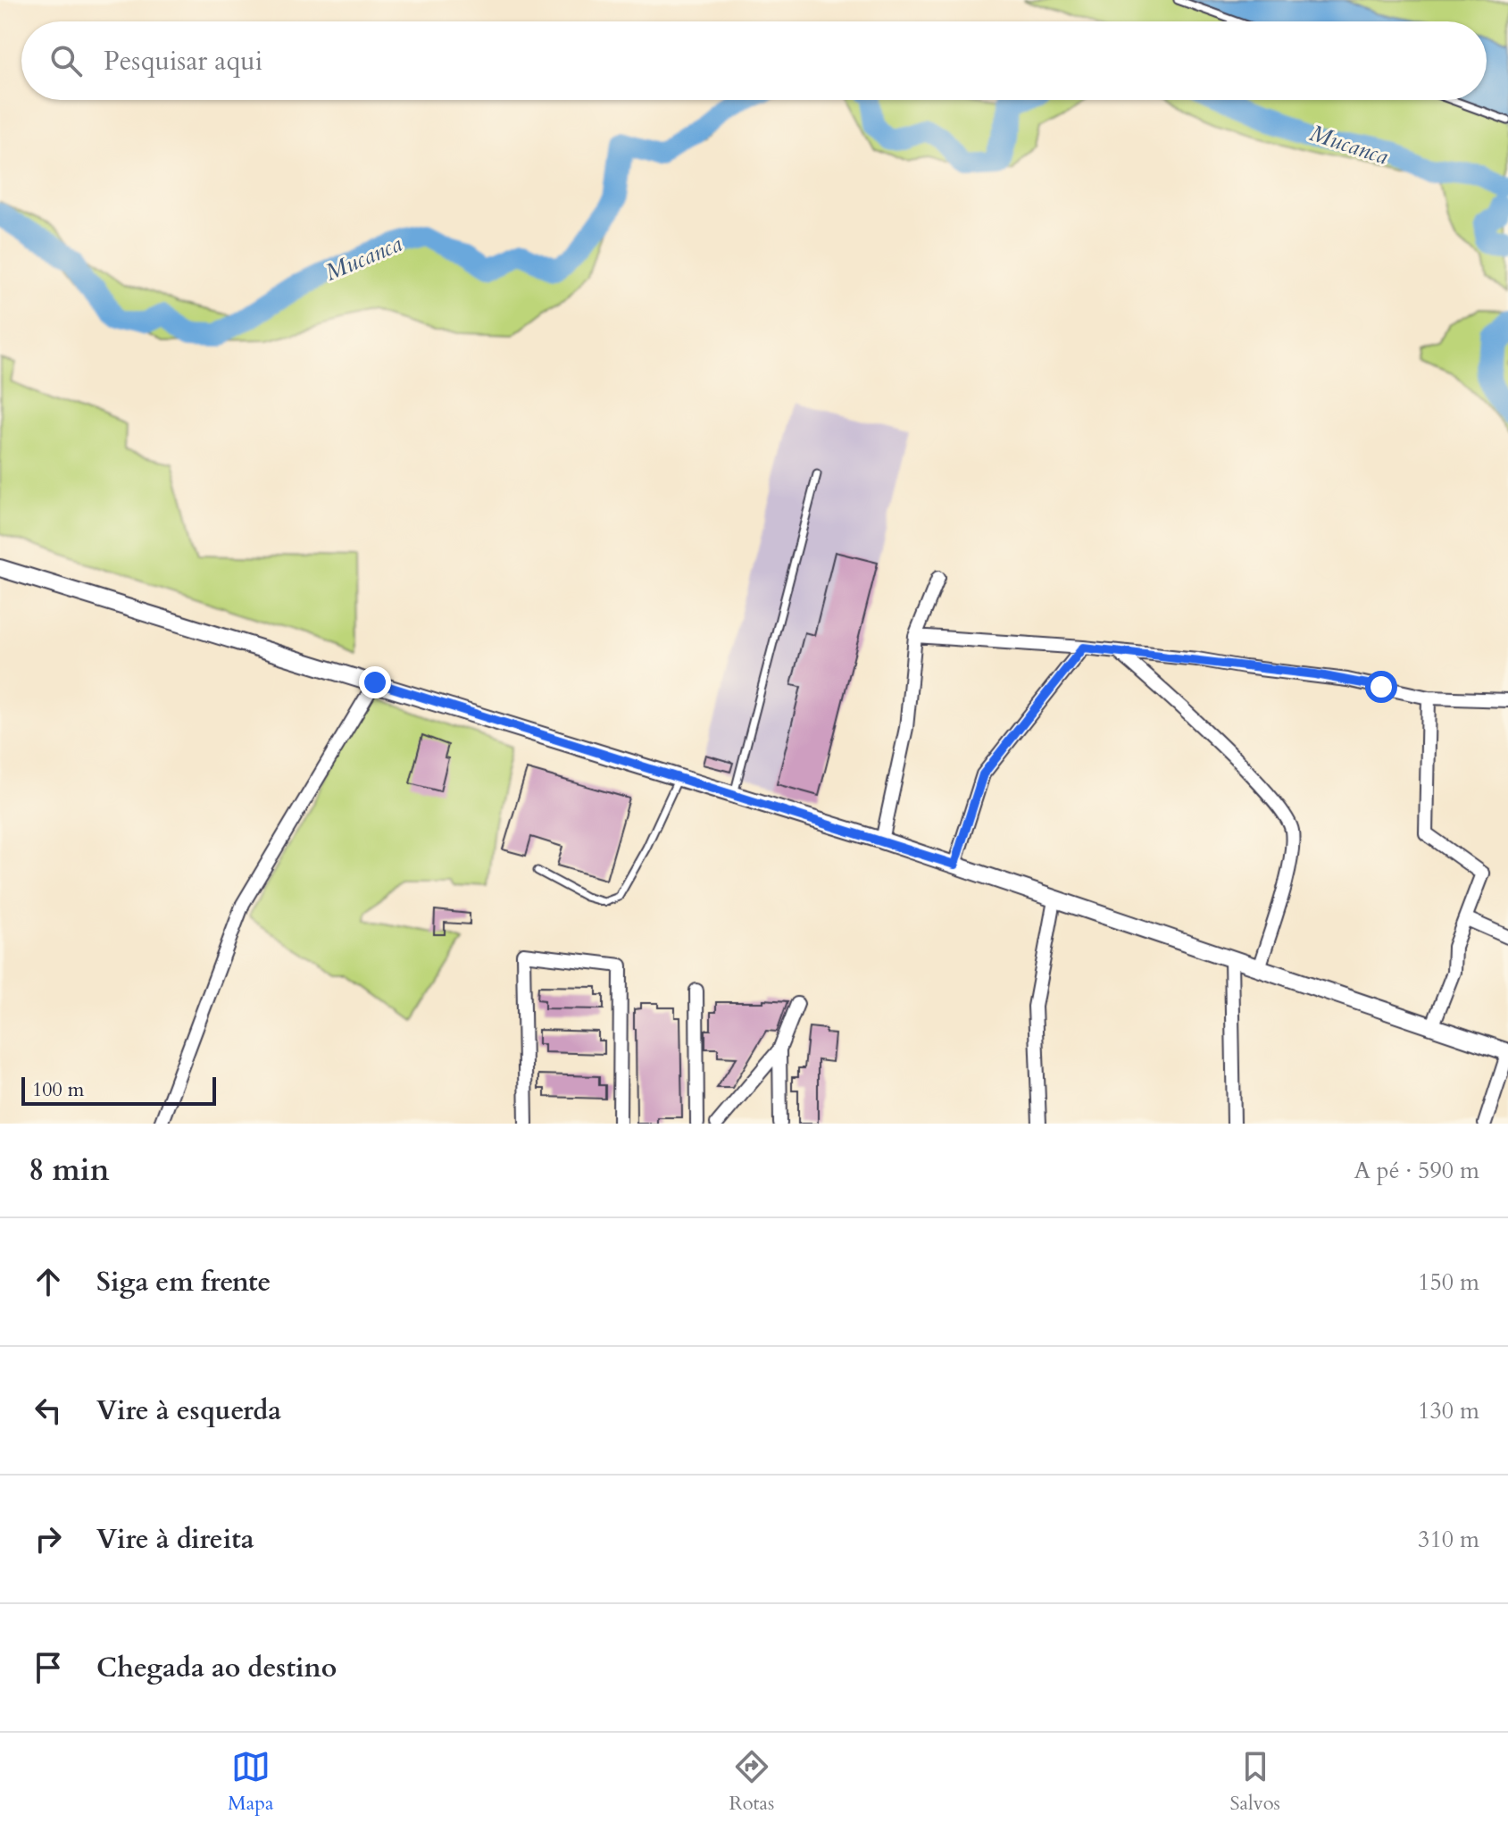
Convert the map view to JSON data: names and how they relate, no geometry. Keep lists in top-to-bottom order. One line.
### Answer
{"water":["Mucanca"],"scale_bar":"100 m","page":{"search":"Pesquisar aqui","scale":"100 m","heading":["8 min","A pé · 590 m"],"list":[["Siga em frente","150 m"],["Vire à esquerda","130 m"],["Vire à direita","310 m"],"Chegada ao destino"],"nav":["Mapa","Rotas","Salvos"]}}
